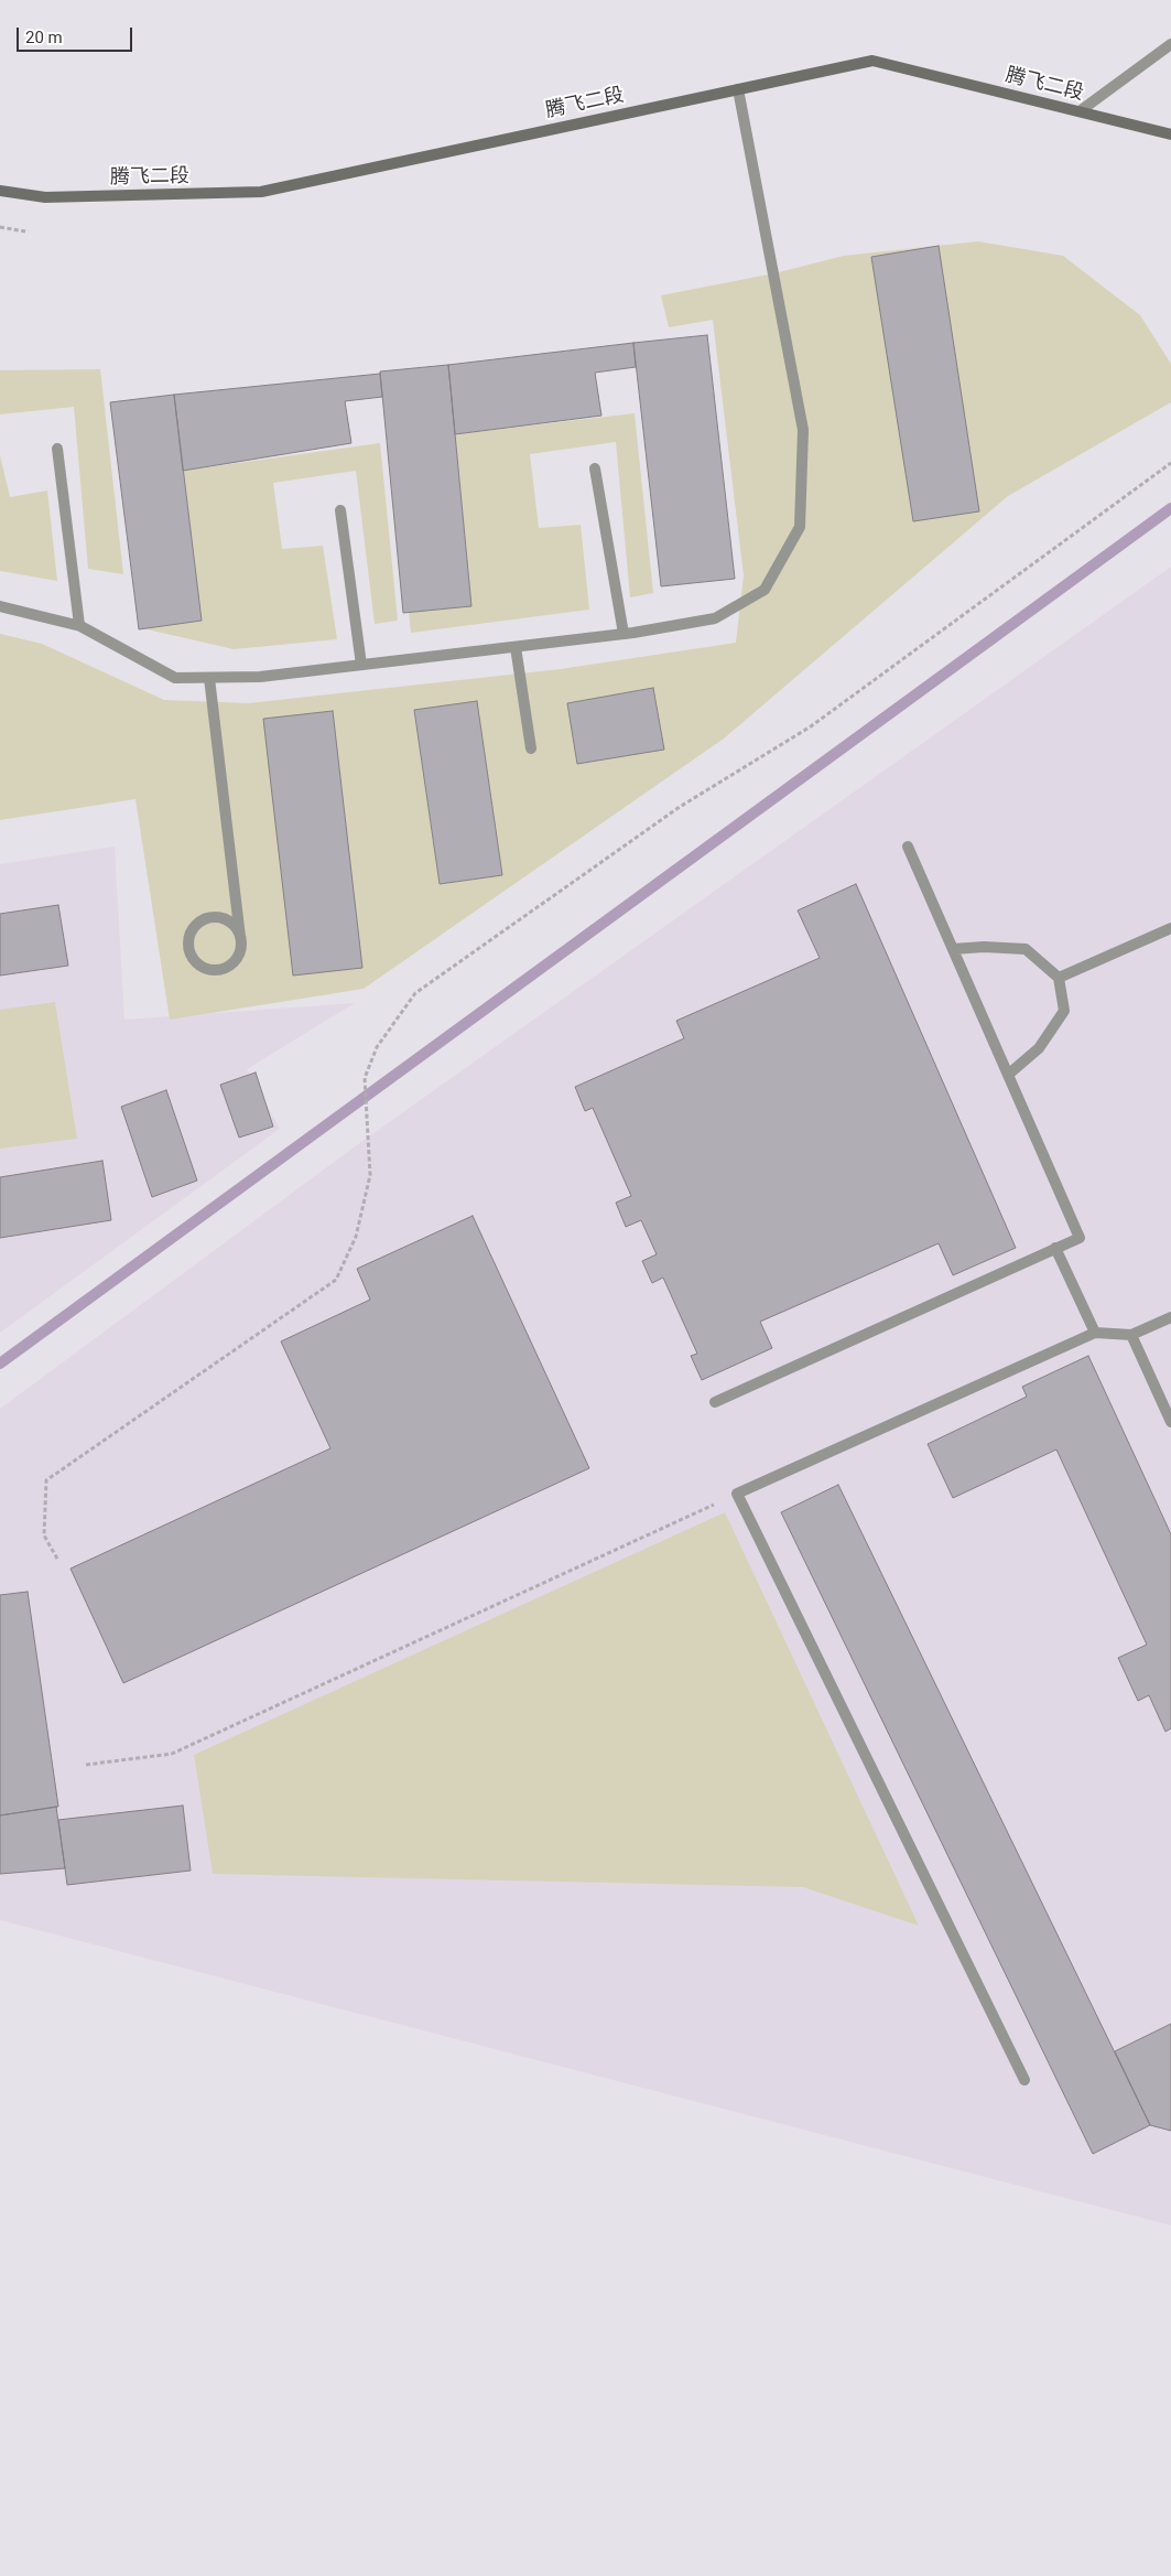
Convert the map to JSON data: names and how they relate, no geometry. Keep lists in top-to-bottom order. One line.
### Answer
{"streets":{"street":["腾飞二段"]},"scale_bar":"20 m"}
